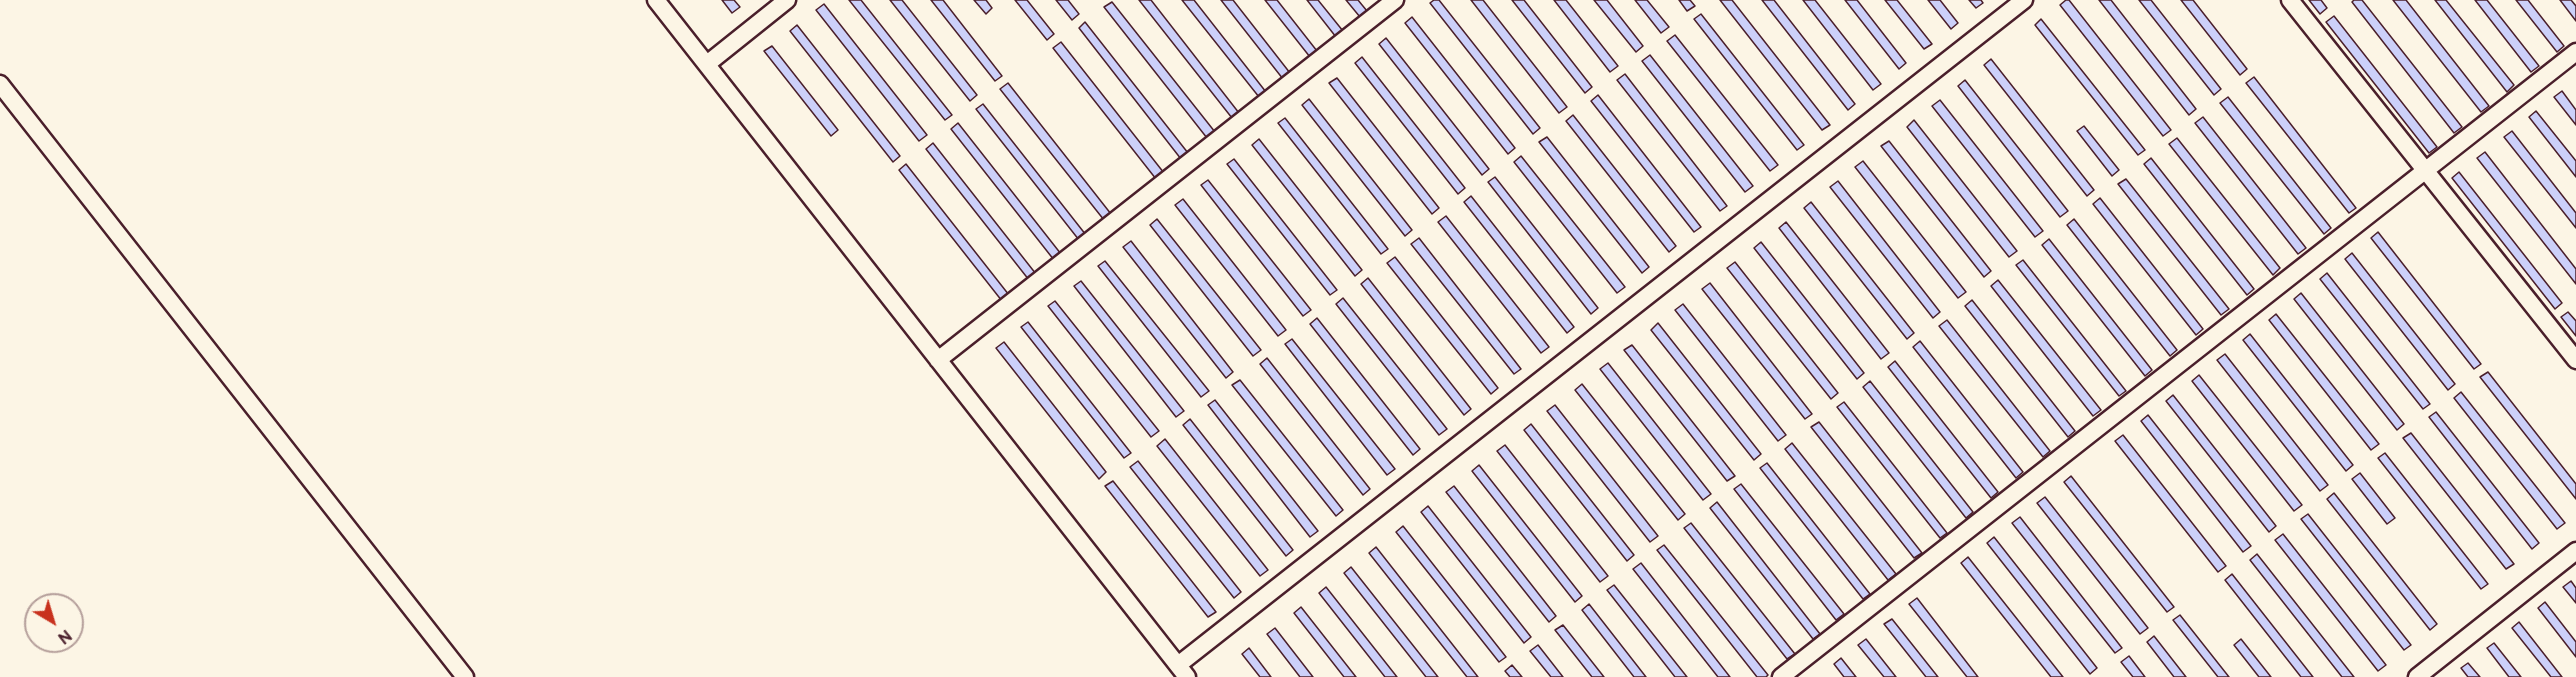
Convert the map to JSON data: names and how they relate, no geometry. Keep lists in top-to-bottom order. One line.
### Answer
{"north":"bottom right"}
